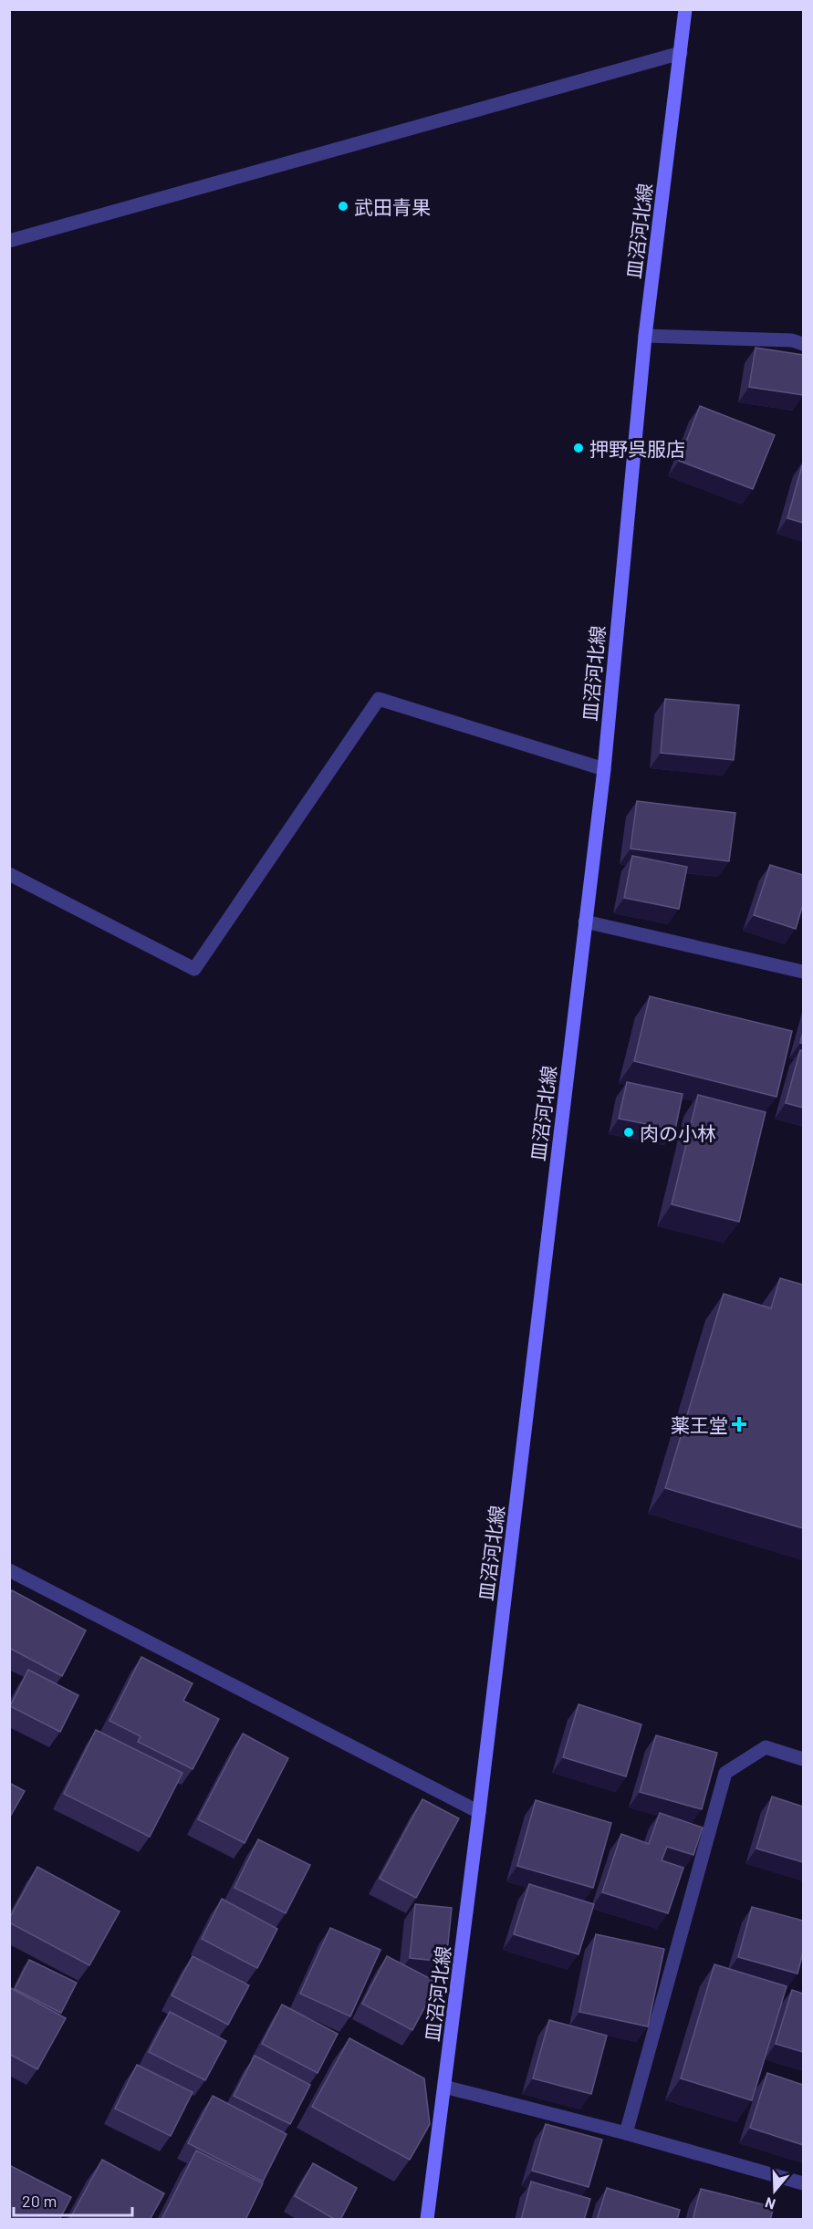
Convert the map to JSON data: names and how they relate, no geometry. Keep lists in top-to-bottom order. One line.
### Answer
{"streets":{"main road":["皿沼河北線"]},"places":{"other":["武田青果","押野呉服店","肉の小林"],"health":["薬王堂"]},"scale_bar":"20 m","north":"bottom"}
